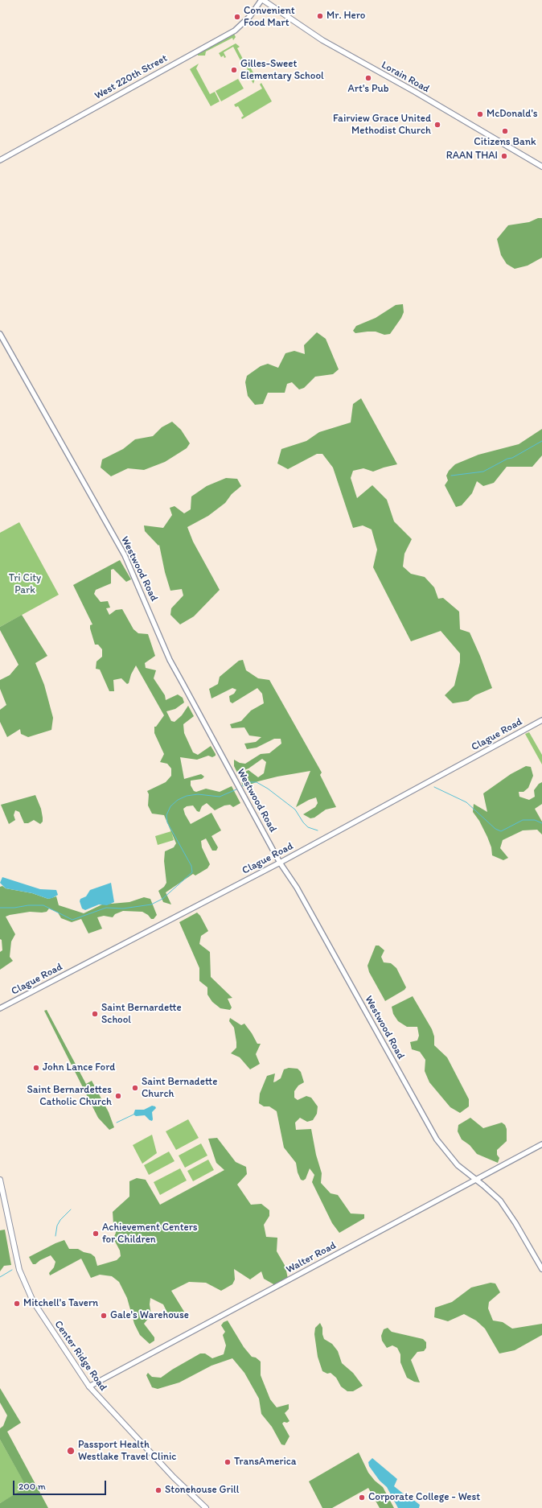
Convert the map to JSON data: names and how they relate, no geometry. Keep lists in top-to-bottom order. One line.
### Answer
{"streets":{"main road":["Lorain Road","Center Ridge Road"],"street":["West 220th Street","Westwood Road","Clague Road","Walter Road"]},"crossings":[["West 220th Street","Lorain Road"],["Westwood Road","Clague Road"],["Westwood Road","Walter Road"],["Walter Road","Center Ridge Road"]],"parks":["Tri City Park"],"places":["Mr. Hero","Convenient Food Mart","Gilles-Sweet Elementary School","Art's Pub","McDonald's","Fairview Grace United Methodist Church","Citizens Bank","RAAN THAI","Saint Bernardette School","John Lance Ford","Saint Bernadette Church","Saint Bernardettes Catholic Church","Achievement Centers for Children","Mitchell's Tavern","Gale's Warehouse","Passport Health Westlake Travel Clinic","TransAmerica","Stonehouse Grill","Corporate College - West"],"scale_bar":"200 m"}
